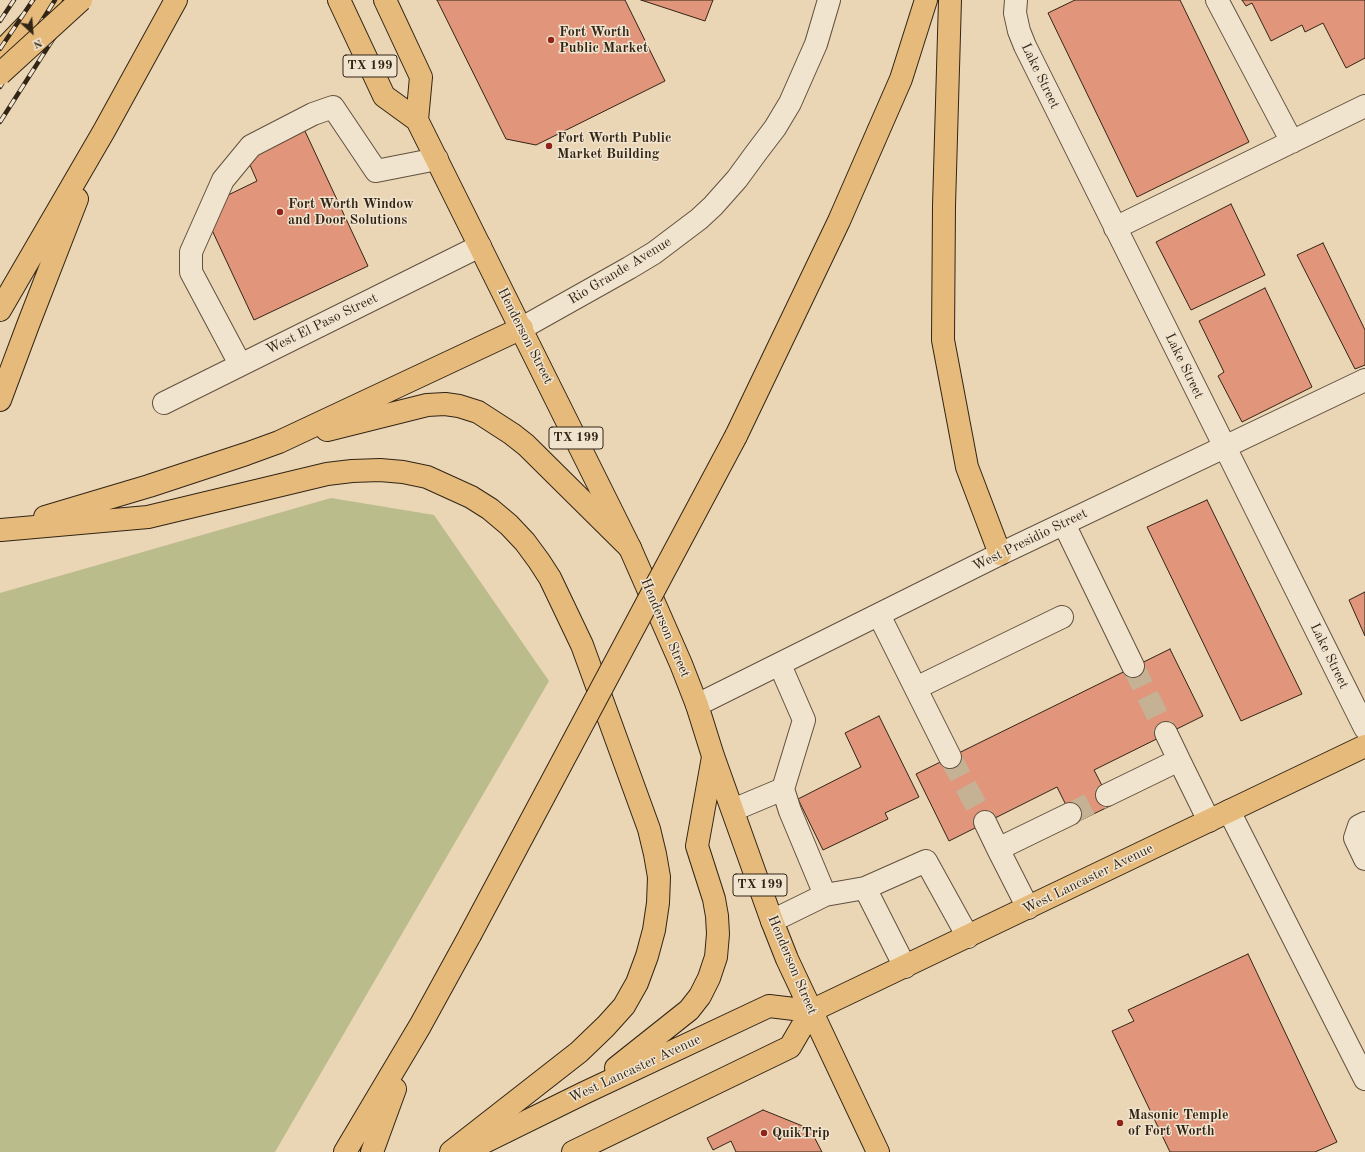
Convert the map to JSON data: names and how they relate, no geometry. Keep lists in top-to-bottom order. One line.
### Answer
{"streets":{"main road":["TX 199","Henderson Street","West Lancaster Avenue"],"street":["Lake Street","Rio Grande Avenue","West El Paso Street","West Presidio Street"]},"crossings":[["TX 199","Henderson Street"],["Lake Street","West Presidio Street"],["Rio Grande Avenue","Henderson Street"],["West El Paso Street","Henderson Street"],["Henderson Street","West Presidio Street"],["Henderson Street","West Lancaster Avenue"]],"places":["Fort Worth Public Market","Fort Worth Public Market Building","Fort Worth Window and Door Solutions","Masonic Temple of Fort Worth","QuikTrip"],"north":"bottom right"}
